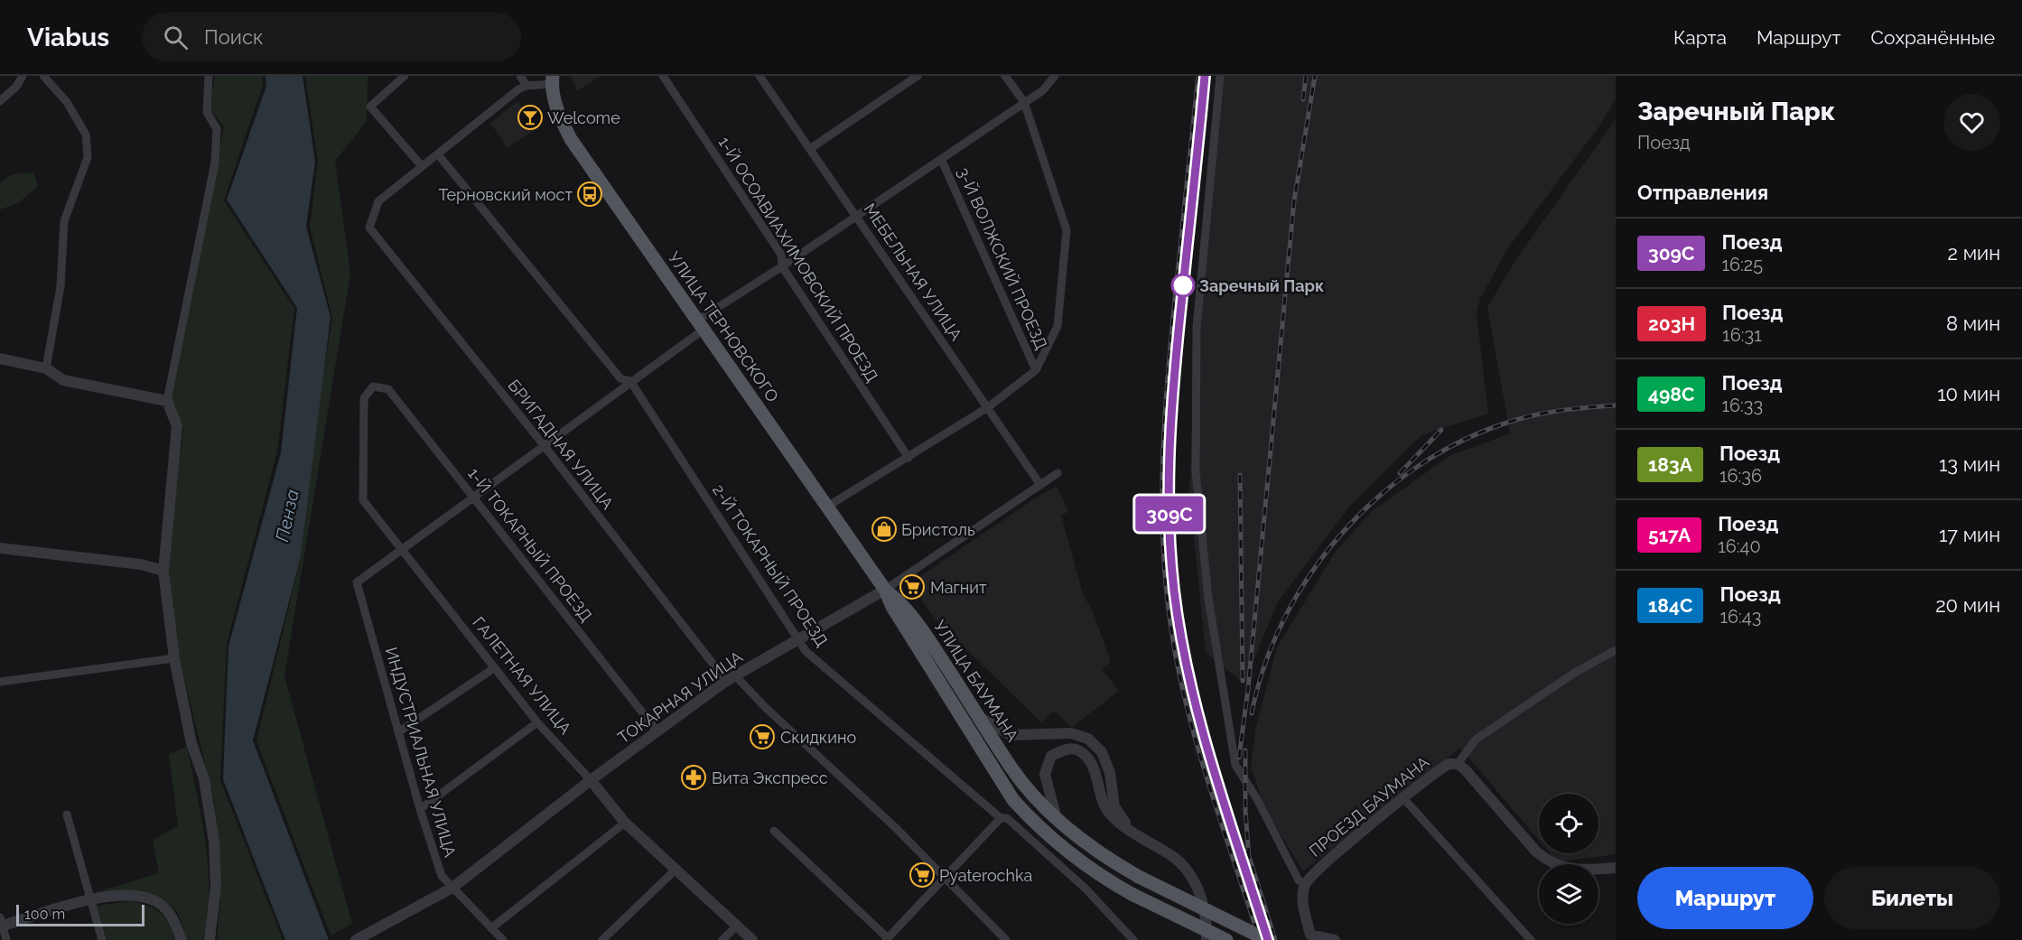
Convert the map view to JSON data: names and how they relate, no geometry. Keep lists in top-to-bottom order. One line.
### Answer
{"streets":{"main road":["УЛИЦА ТЕРНОВСКОГО","УЛИЦА БАУМАНА"],"street":["3-Й ВОЛЖСКИЙ ПРОЕЗД","1-Й ОСОАВИАХИМОВСКИЙ ПРОЕЗД","МЕБЕЛЬНАЯ УЛИЦА","БРИГАДНАЯ УЛИЦА","1-Й ТОКАРНЫЙ ПРОЕЗД","2-Й ТОКАРНЫЙ ПРОЕЗД","ГАЛЕТНАЯ УЛИЦА","ТОКАРНАЯ УЛИЦА","ИНДУСТРИАЛЬНАЯ УЛИЦА","ПРОЕЗД БАУМАНА"]},"crossings":[["МЕБЕЛЬНАЯ УЛИЦА","ТОКАРНАЯ УЛИЦА"],["УЛИЦА ТЕРНОВСКОГО","УЛИЦА БАУМАНА"],["УЛИЦА ТЕРНОВСКОГО","ТОКАРНАЯ УЛИЦА"],["БРИГАДНАЯ УЛИЦА","ТОКАРНАЯ УЛИЦА"],["1-Й ТОКАРНЫЙ ПРОЕЗД","ГАЛЕТНАЯ УЛИЦА"],["1-Й ТОКАРНЫЙ ПРОЕЗД","ТОКАРНАЯ УЛИЦА"],["2-Й ТОКАРНЫЙ ПРОЕЗД","ТОКАРНАЯ УЛИЦА"],["ГАЛЕТНАЯ УЛИЦА","ТОКАРНАЯ УЛИЦА"],["ГАЛЕТНАЯ УЛИЦА","ИНДУСТРИАЛЬНАЯ УЛИЦА"],["УЛИЦА БАУМАНА","ТОКАРНАЯ УЛИЦА"],["ТОКАРНАЯ УЛИЦА","ИНДУСТРИАЛЬНАЯ УЛИЦА"]],"water":["Пенза"],"places":{"bar":["Welcome"],"bus stop":["Терновский мост"],"other":["Заречный Парк"],"shop":["Бристоль"],"supermarket":["Магнит","Скидкино","Pyaterochka"],"pharmacy":["Вита Экспресс"]},"scale_bar":"100 m","page":{"header":"Viabus","search":"Поиск","nav":["Карта","Маршрут","Сохранённые"],"on_map":"309С","heading":[["Заречный Парк","Поезд"],"Отправления"],"list":[{"mark":"309С","name":"Поезд","note":"16:25","value":"2 мин"},{"mark":"203Н","name":"Поезд","note":"16:31","value":"8 мин"},{"mark":"498С","name":"Поезд","note":"16:33","value":"10 мин"},{"mark":"183А","name":"Поезд","note":"16:36","value":"13 мин"},{"mark":"517А","name":"Поезд","note":"16:40","value":"17 мин"},{"mark":"184С","name":"Поезд","note":"16:43","value":"20 мин"}],"buttons":["Маршрут","Билеты"],"scale":"100 m"}}
